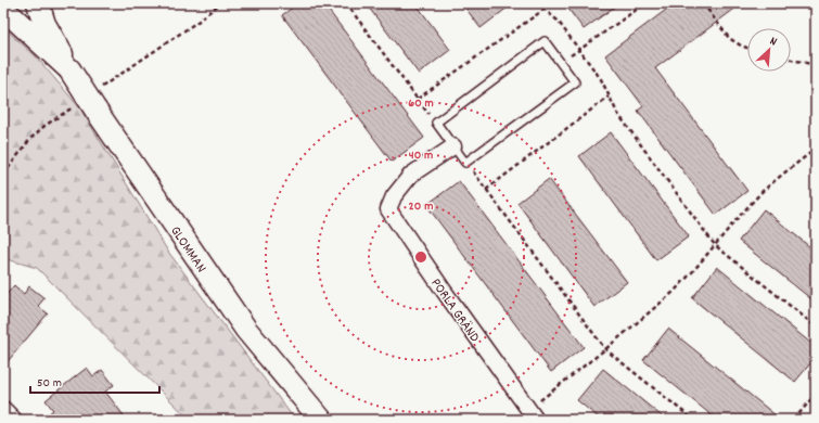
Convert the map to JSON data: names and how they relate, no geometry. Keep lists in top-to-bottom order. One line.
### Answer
{"streets":{"street":["GLOMMAN","PORLA GRÄND"]},"scale_bar":"50 m","north":"top right","rings":["60 m","40 m","20 m"]}
